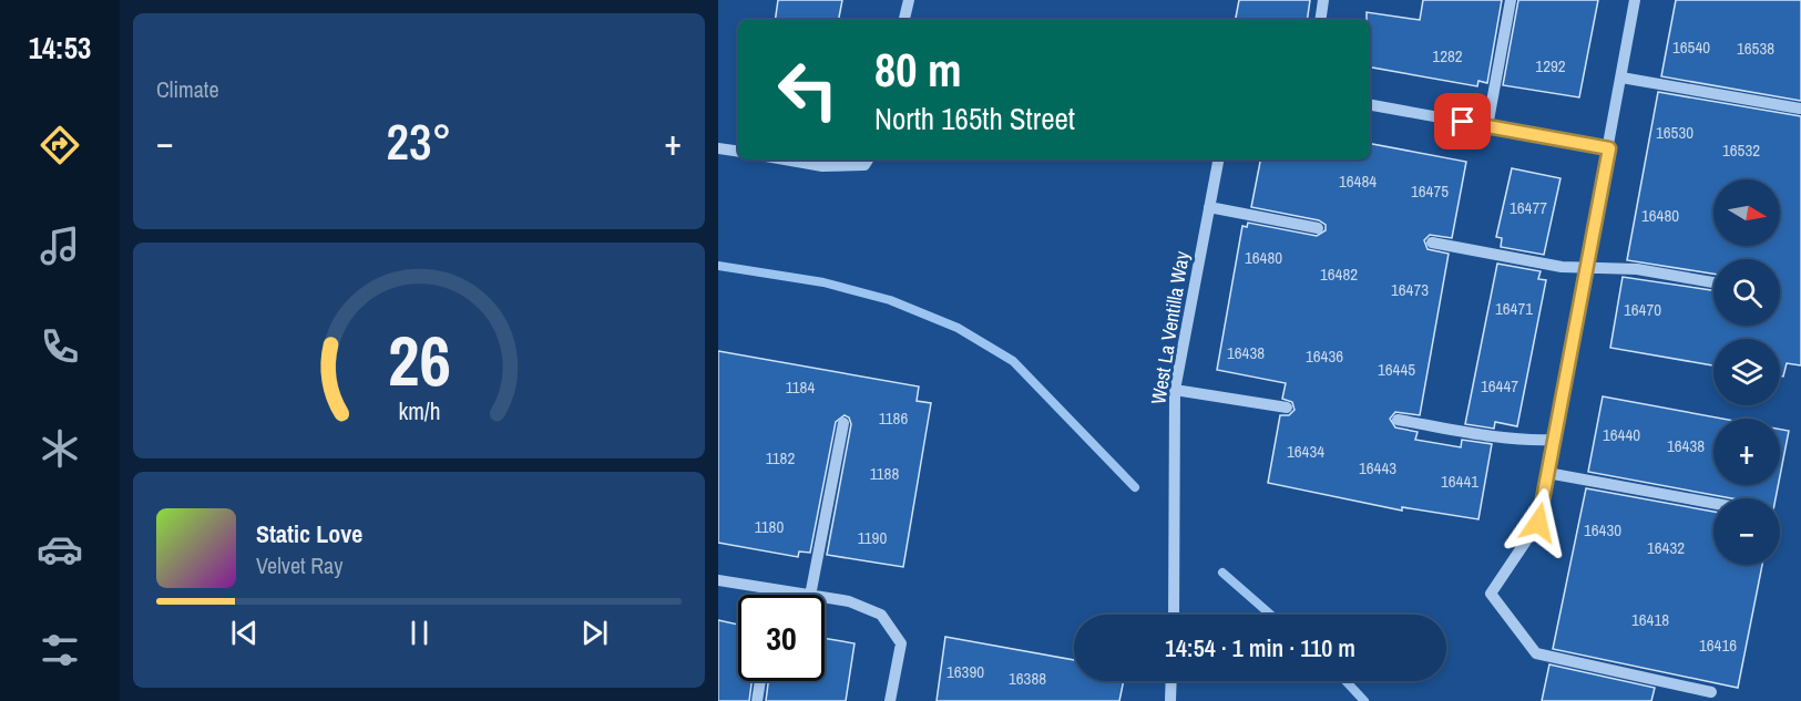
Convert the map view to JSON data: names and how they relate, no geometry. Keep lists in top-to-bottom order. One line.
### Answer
{"streets":{"street":["West La Ventilla Way"]},"house_numbers":["16540","16538","1282","1292","16530","16532","16484","16475","16477","16480","16480","16482","16473","16471","16470","16438","16436","16445","16447","1184","1186","16440","16438","16434","1182","16443","1188","16441","1180","16430","1190","16432","16418","16416","16390","16388"],"north":"right","page":{"tabs":"14:53","tile":"Climate","turn":["80 m","North 165th Street"],"heat":["−","23°","+"],"map_buttons":["+","−"],"song":["Static Love","Velvet Ray"],"limit":"30","trip":"14:54 · 1 min · 110 m","gauge":["26","km/h"]}}
